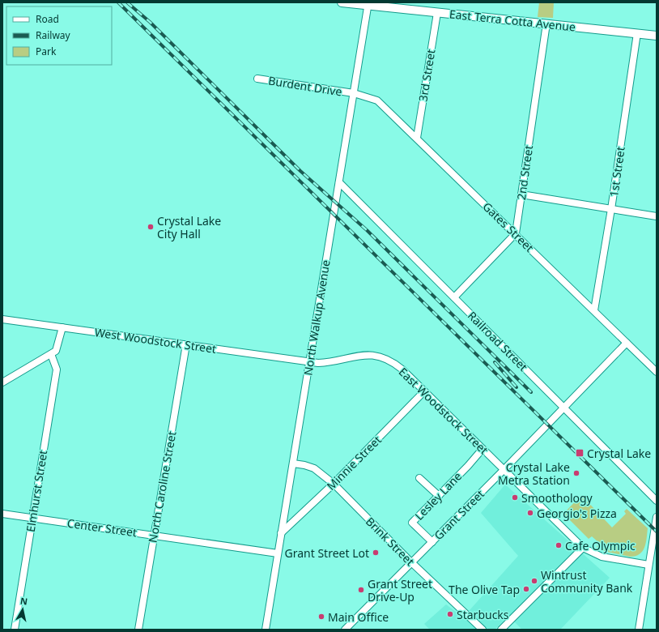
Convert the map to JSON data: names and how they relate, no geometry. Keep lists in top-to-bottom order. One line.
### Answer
{"streets":{"main road":["East Terra Cotta Avenue"],"street":["3rd Street","Burdent Drive","1st Street","2nd Street","Gates Street","North Walkup Avenue","West Woodstock Street","Railroad Street","East Woodstock Street","Minnie Street","North Caroline Street","Elmhurst Street","Lesley Lane","Grant Street","Center Street","Brink Street"]},"crossings":[["East Terra Cotta Avenue","3rd Street"],["East Terra Cotta Avenue","1st Street"],["East Terra Cotta Avenue","2nd Street"],["East Terra Cotta Avenue","North Walkup Avenue"],["3rd Street","Gates Street"],["Burdent Drive","Gates Street"],["Burdent Drive","North Walkup Avenue"],["1st Street","Gates Street"],["2nd Street","Gates Street"],["Gates Street","North Walkup Avenue"],["Gates Street","Grant Street"],["North Walkup Avenue","West Woodstock Street"],["North Walkup Avenue","Railroad Street"],["North Walkup Avenue","East Woodstock Street"],["North Walkup Avenue","Minnie Street"],["North Walkup Avenue","Center Street"],["North Walkup Avenue","Brink Street"],["West Woodstock Street","East Woodstock Street"],["West Woodstock Street","North Caroline Street"],["Railroad Street","Grant Street"],["East Woodstock Street","Minnie Street"],["East Woodstock Street","Lesley Lane"],["East Woodstock Street","Grant Street"],["Minnie Street","Brink Street"],["North Caroline Street","Center Street"],["Elmhurst Street","Center Street"],["Lesley Lane","Grant Street"],["Grant Street","Brink Street"]],"places":{"other":["Crystal Lake City Hall","Crystal Lake Metra Station","Smoothology","Georgio's Pizza","Cafe Olympic","Grant Street Lot","Wintrust Community Bank","The Olive Tap","Grant Street Drive-Up","Starbucks","Main Office"],"transit":["Crystal Lake"]},"legend":["Road","Railway","Park"],"north":"top"}
